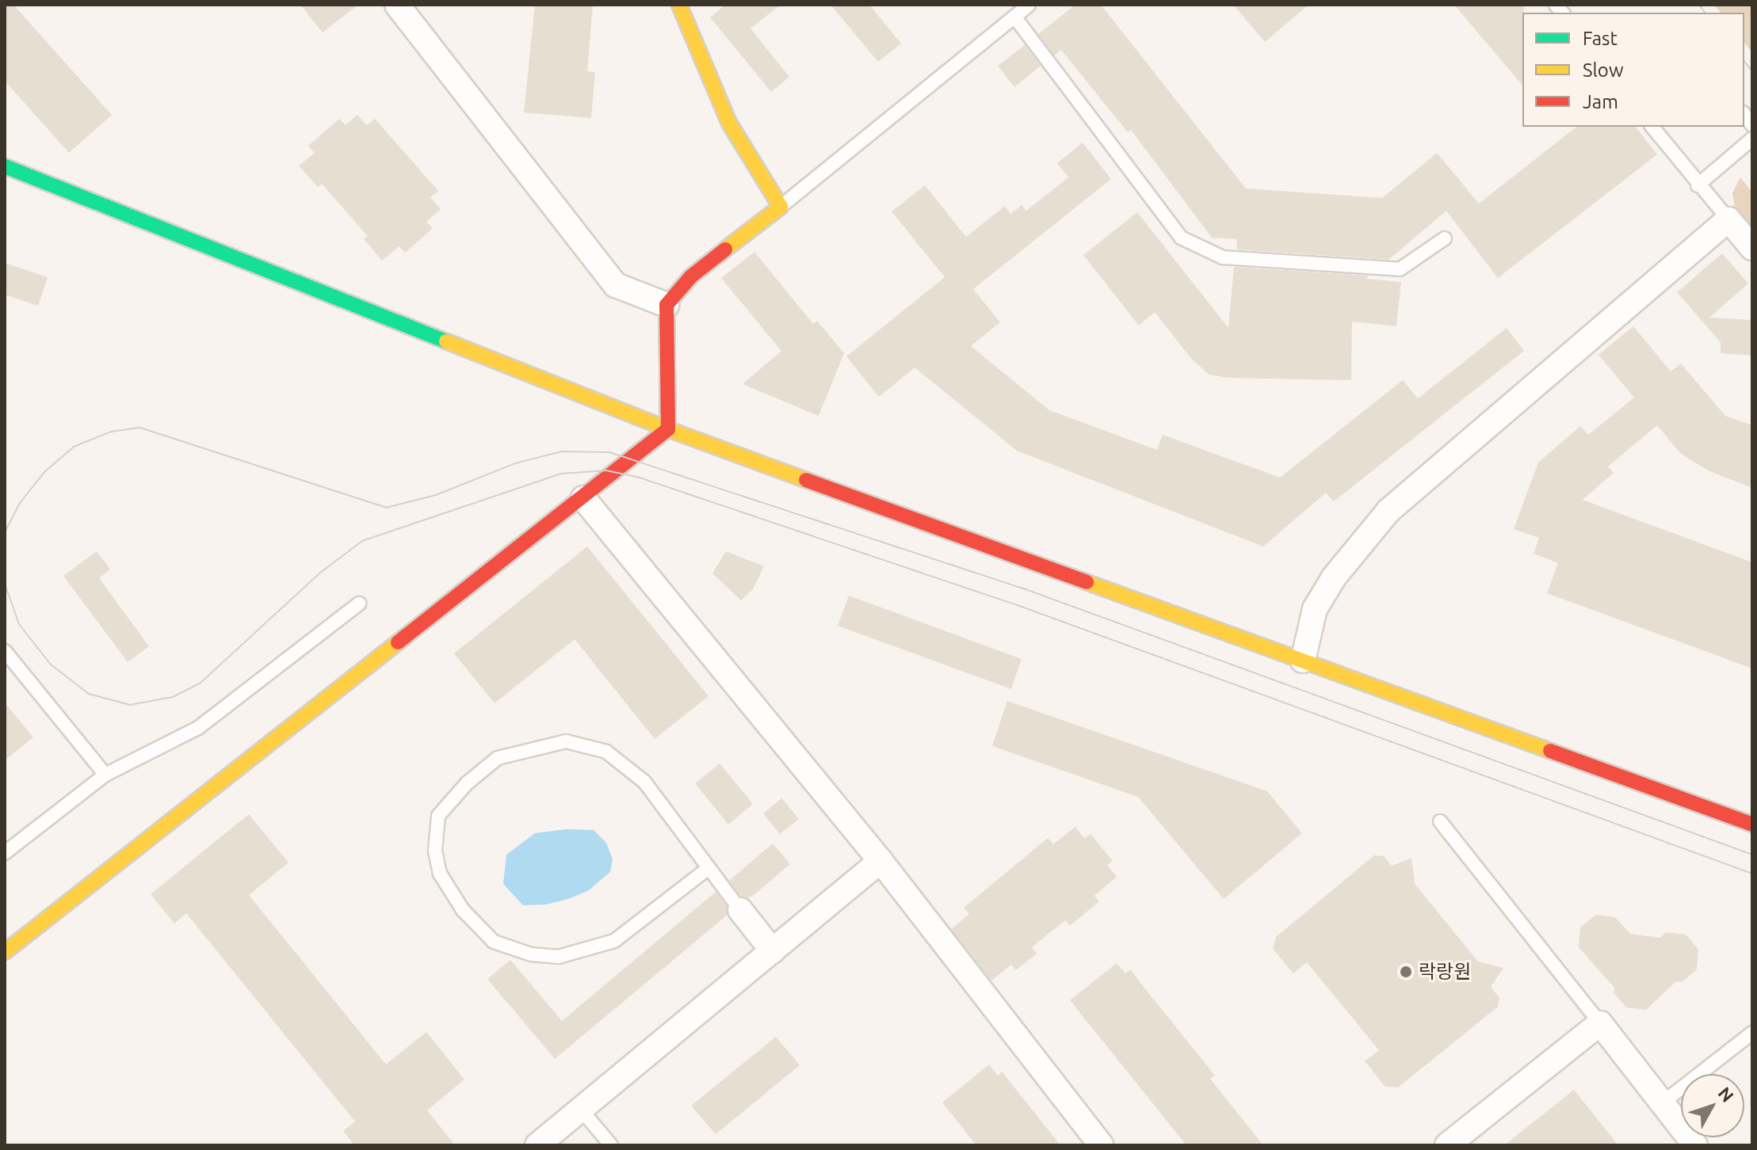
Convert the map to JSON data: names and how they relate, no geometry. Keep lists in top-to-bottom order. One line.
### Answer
{"places":["락랑원"],"legend":["Fast","Slow","Jam"],"north":"top right"}
